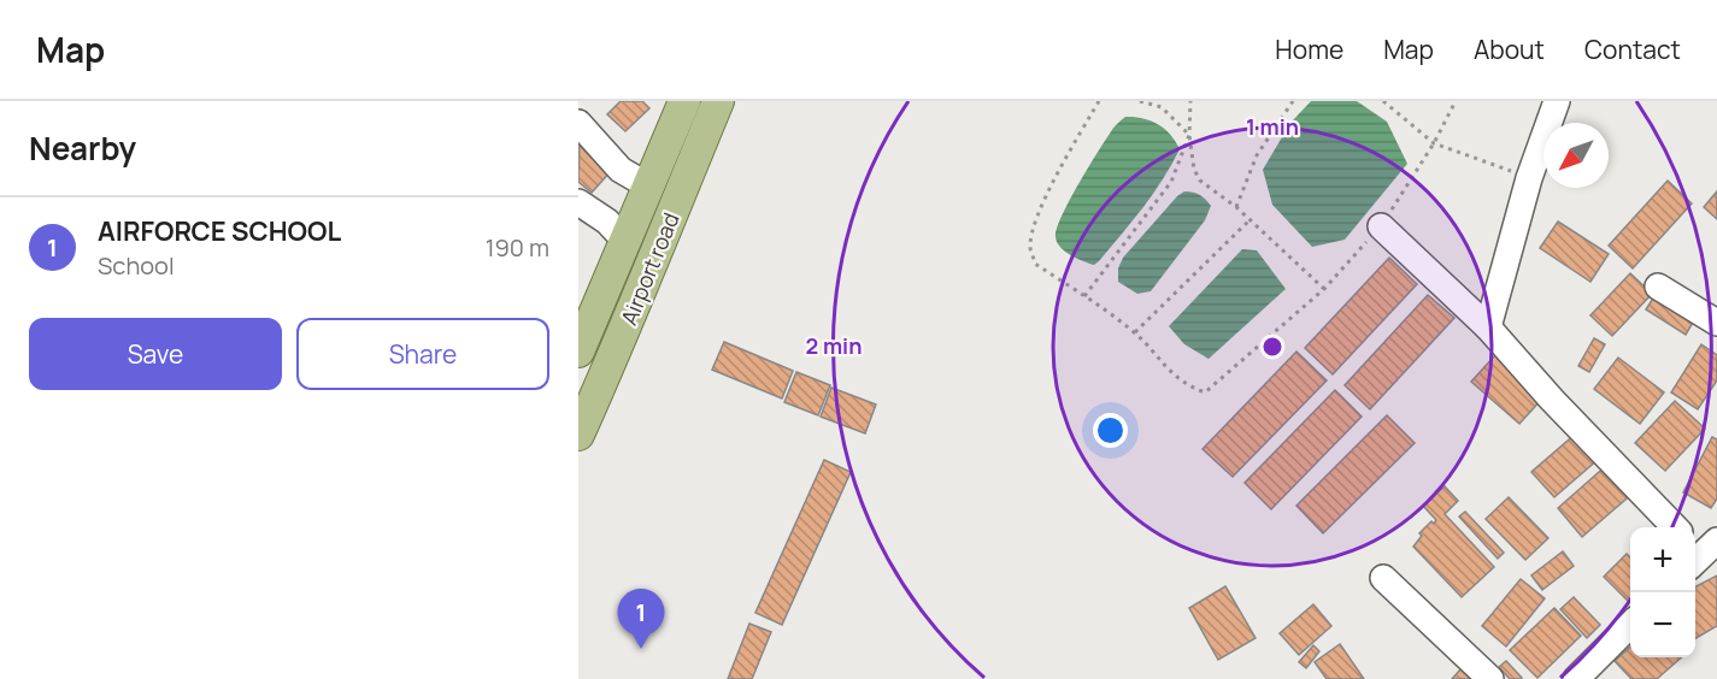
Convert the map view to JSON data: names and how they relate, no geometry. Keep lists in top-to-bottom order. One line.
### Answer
{"streets":{"main road":["Airport road"]},"north":"bottom left","page":{"header":"Map","nav":["Home","Map","About","Contact"],"heading":"Nearby","list":[{"mark":"1","name":"AIRFORCE SCHOOL","note":"School","value":"190 m"}],"buttons":["Save","Share"],"map_buttons":["+","−"],"pins":"1"},"rings":["1 min","2 min"]}
